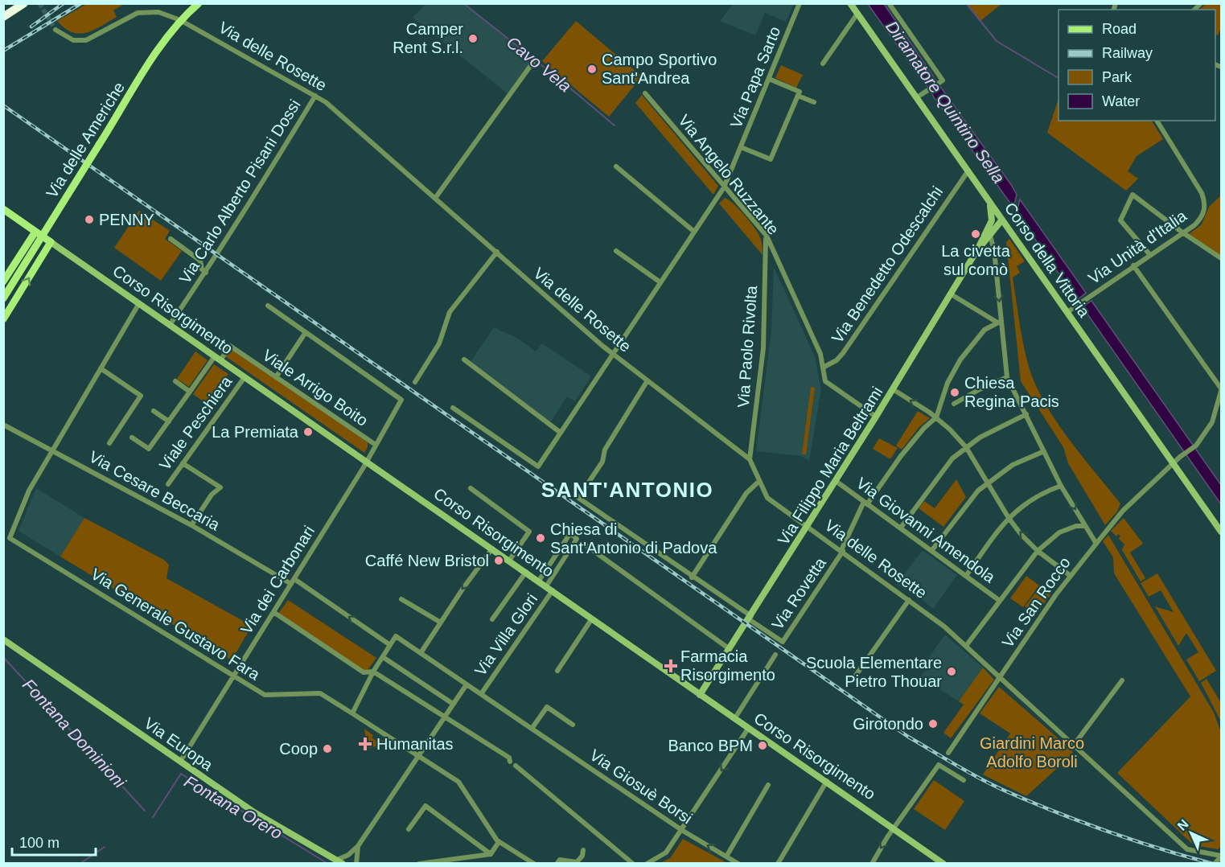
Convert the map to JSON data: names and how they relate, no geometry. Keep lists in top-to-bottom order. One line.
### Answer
{"streets":{"main road":["Via delle Americhe","Corso della Vittoria","Corso Risorgimento","Via Filippo Maria Beltrami","Via Europa"],"street":["Via delle Rosette","Via Papa Sarto","Via Angelo Ruzzante","Via Carlo Alberto Pisani Dossi","Via Unità d'Italia","Via Benedetto Odescalchi","Via Paolo Rivolta","Viale Arrigo Boito","Viale Peschiera","Via Cesare Beccaria","Via Giovanni Amendola","Via dei Carbonari","Via Rovetta","Via San Rocco","Via Generale Gustavo Fara","Via Villa Glori","Via Giosuè Borsi"]},"crossings":[["Via delle Rosette","Via Papa Sarto"],["Via delle Rosette","Via delle Americhe"],["Via delle Rosette","Via Carlo Alberto Pisani Dossi"],["Via delle Rosette","Via Paolo Rivolta"],["Via delle Rosette","Via Filippo Maria Beltrami"],["Via delle Rosette","Via Rovetta"],["Via delle Rosette","Via San Rocco"],["Via Papa Sarto","Via Angelo Ruzzante"],["Via Angelo Ruzzante","Via Benedetto Odescalchi"],["Via Angelo Ruzzante","Via Paolo Rivolta"],["Via Angelo Ruzzante","Via Filippo Maria Beltrami"],["Via Carlo Alberto Pisani Dossi","Corso Risorgimento"],["Via Unità d'Italia","Corso della Vittoria"],["Corso della Vittoria","Via Benedetto Odescalchi"],["Corso della Vittoria","Via Filippo Maria Beltrami"],["Corso della Vittoria","Via San Rocco"],["Corso Risorgimento","Viale Arrigo Boito"],["Corso Risorgimento","Viale Peschiera"],["Corso Risorgimento","Via Filippo Maria Beltrami"],["Corso Risorgimento","Via dei Carbonari"],["Corso Risorgimento","Via Rovetta"],["Corso Risorgimento","Via Villa Glori"],["Viale Arrigo Boito","Via dei Carbonari"],["Via Filippo Maria Beltrami","Via Giovanni Amendola"],["Via Filippo Maria Beltrami","Via Rovetta"],["Via Cesare Beccaria","Via dei Carbonari"],["Via Cesare Beccaria","Via Generale Gustavo Fara"],["Via Cesare Beccaria","Via Giosuè Borsi"],["Via dei Carbonari","Via Generale Gustavo Fara"],["Via dei Carbonari","Via Europa"],["Via Villa Glori","Via Giosuè Borsi"]],"districts":["SANT'ANTONIO"],"water":["Cavo Vela","Diramatore Quintino Sella","Fontana Dominioni","Fontana Orero"],"parks":["Giardini Marco Adolfo Boroli"],"places":{"other":["Camper Rent S.r.l.","Campo Sportivo Sant'Andrea","PENNY","La civetta sul comò","Chiesa Regina Pacis","La Premiata","Chiesa di Sant'Antonio di Padova","Caffé New Bristol","Scuola Elementare Pietro Thouar","Girotondo","Banco BPM","Coop"],"health":["Farmacia Risorgimento","Humanitas"]},"legend":["Road","Railway","Park","Water"],"scale_bar":"100 m","north":"top left"}
